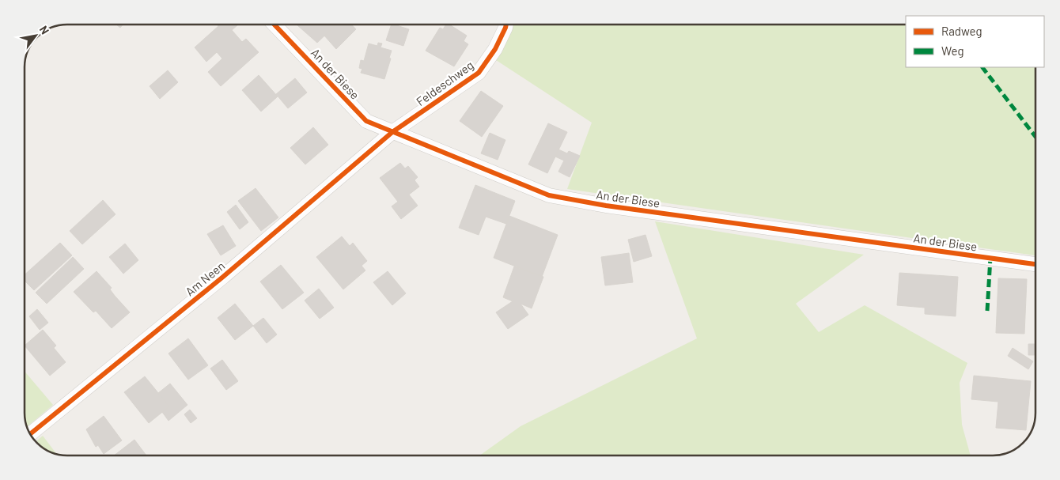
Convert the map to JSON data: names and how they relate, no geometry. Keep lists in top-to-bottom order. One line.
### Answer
{"streets":{"street":["An der Biese","Feldeschweg","Am Neen"]},"crossings":[["An der Biese","Feldeschweg"],["An der Biese","Am Neen"],["Feldeschweg","Am Neen"]],"legend":["Radweg","Weg"],"north":"top right"}
